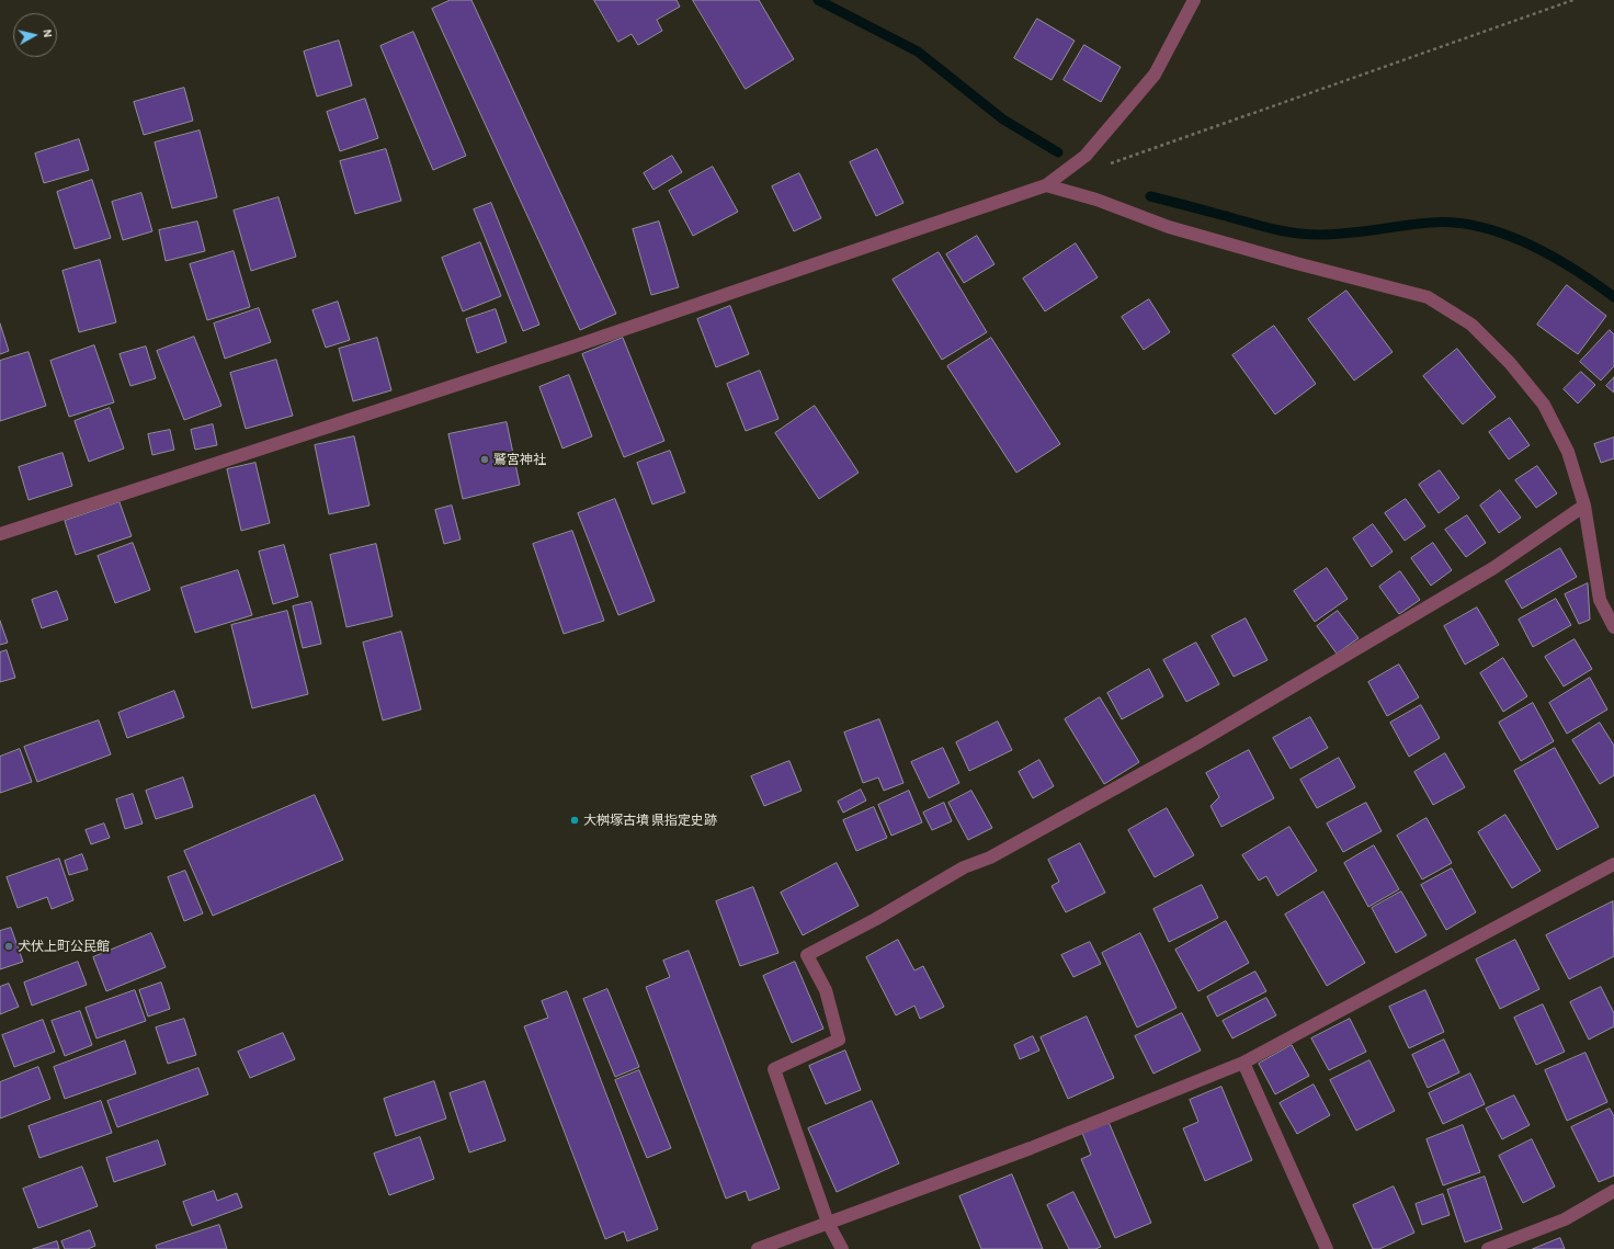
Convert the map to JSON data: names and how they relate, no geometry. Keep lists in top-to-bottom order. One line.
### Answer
{"places":["鷲宮神社","大桝塚古墳 県指定史跡","犬伏上町公民館"],"north":"right"}
